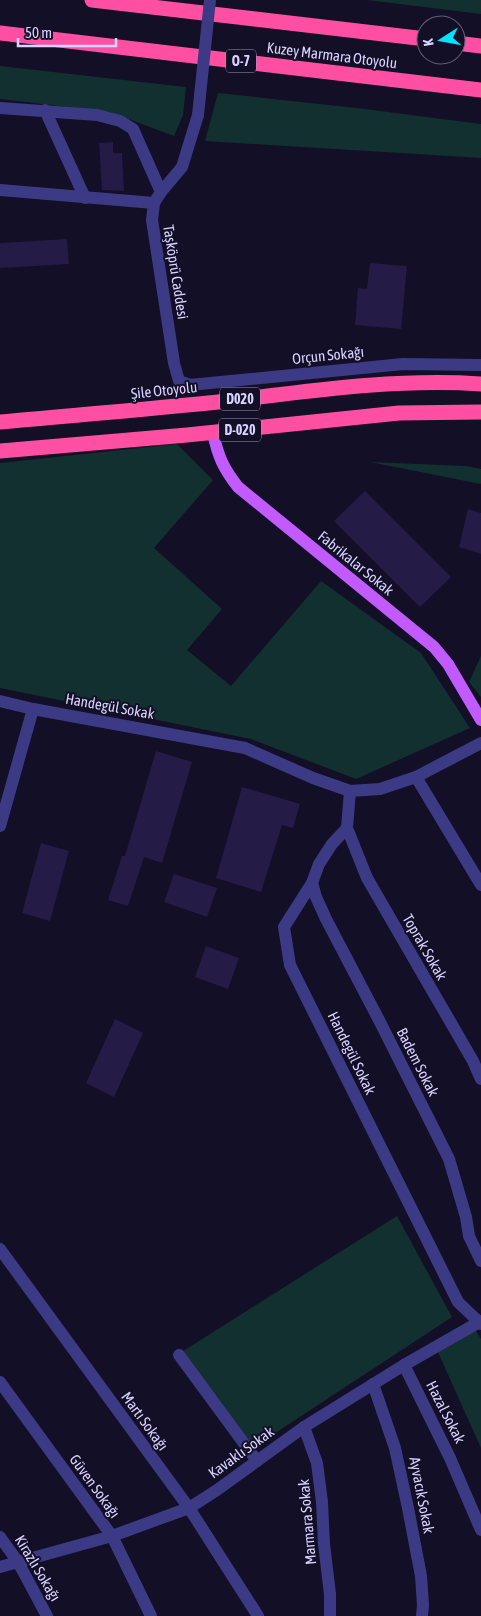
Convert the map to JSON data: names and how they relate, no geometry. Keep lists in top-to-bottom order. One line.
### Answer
{"streets":{"highway":["Kuzey Marmara Otoyolu","O-7","Şile Otoyolu","D020","D-020"],"main road":["Fabrikalar Sokak"],"street":["Taşköprü Caddesi","Orçun Sokağı","Handegül Sokak","Toprak Sokak","Badem Sokak","Hazal Sokak","Martı Sokağı","Kavaklı Sokak","Güven Sokağı","Ayvacık Sokak","Marmara Sokak","Kirazlı Sokağı"]},"crossings":[["Taşköprü Caddesi","Orçun Sokağı"],["D-020","Fabrikalar Sokak"],["Handegül Sokak","Toprak Sokak"],["Handegül Sokak","Badem Sokak"],["Handegül Sokak","Kavaklı Sokak"],["Hazal Sokak","Kavaklı Sokak"],["Martı Sokağı","Kavaklı Sokak"],["Kavaklı Sokak","Güven Sokağı"],["Kavaklı Sokak","Ayvacık Sokak"],["Kavaklı Sokak","Marmara Sokak"],["Kavaklı Sokak","Kirazlı Sokağı"]],"scale_bar":"50 m","north":"left"}
